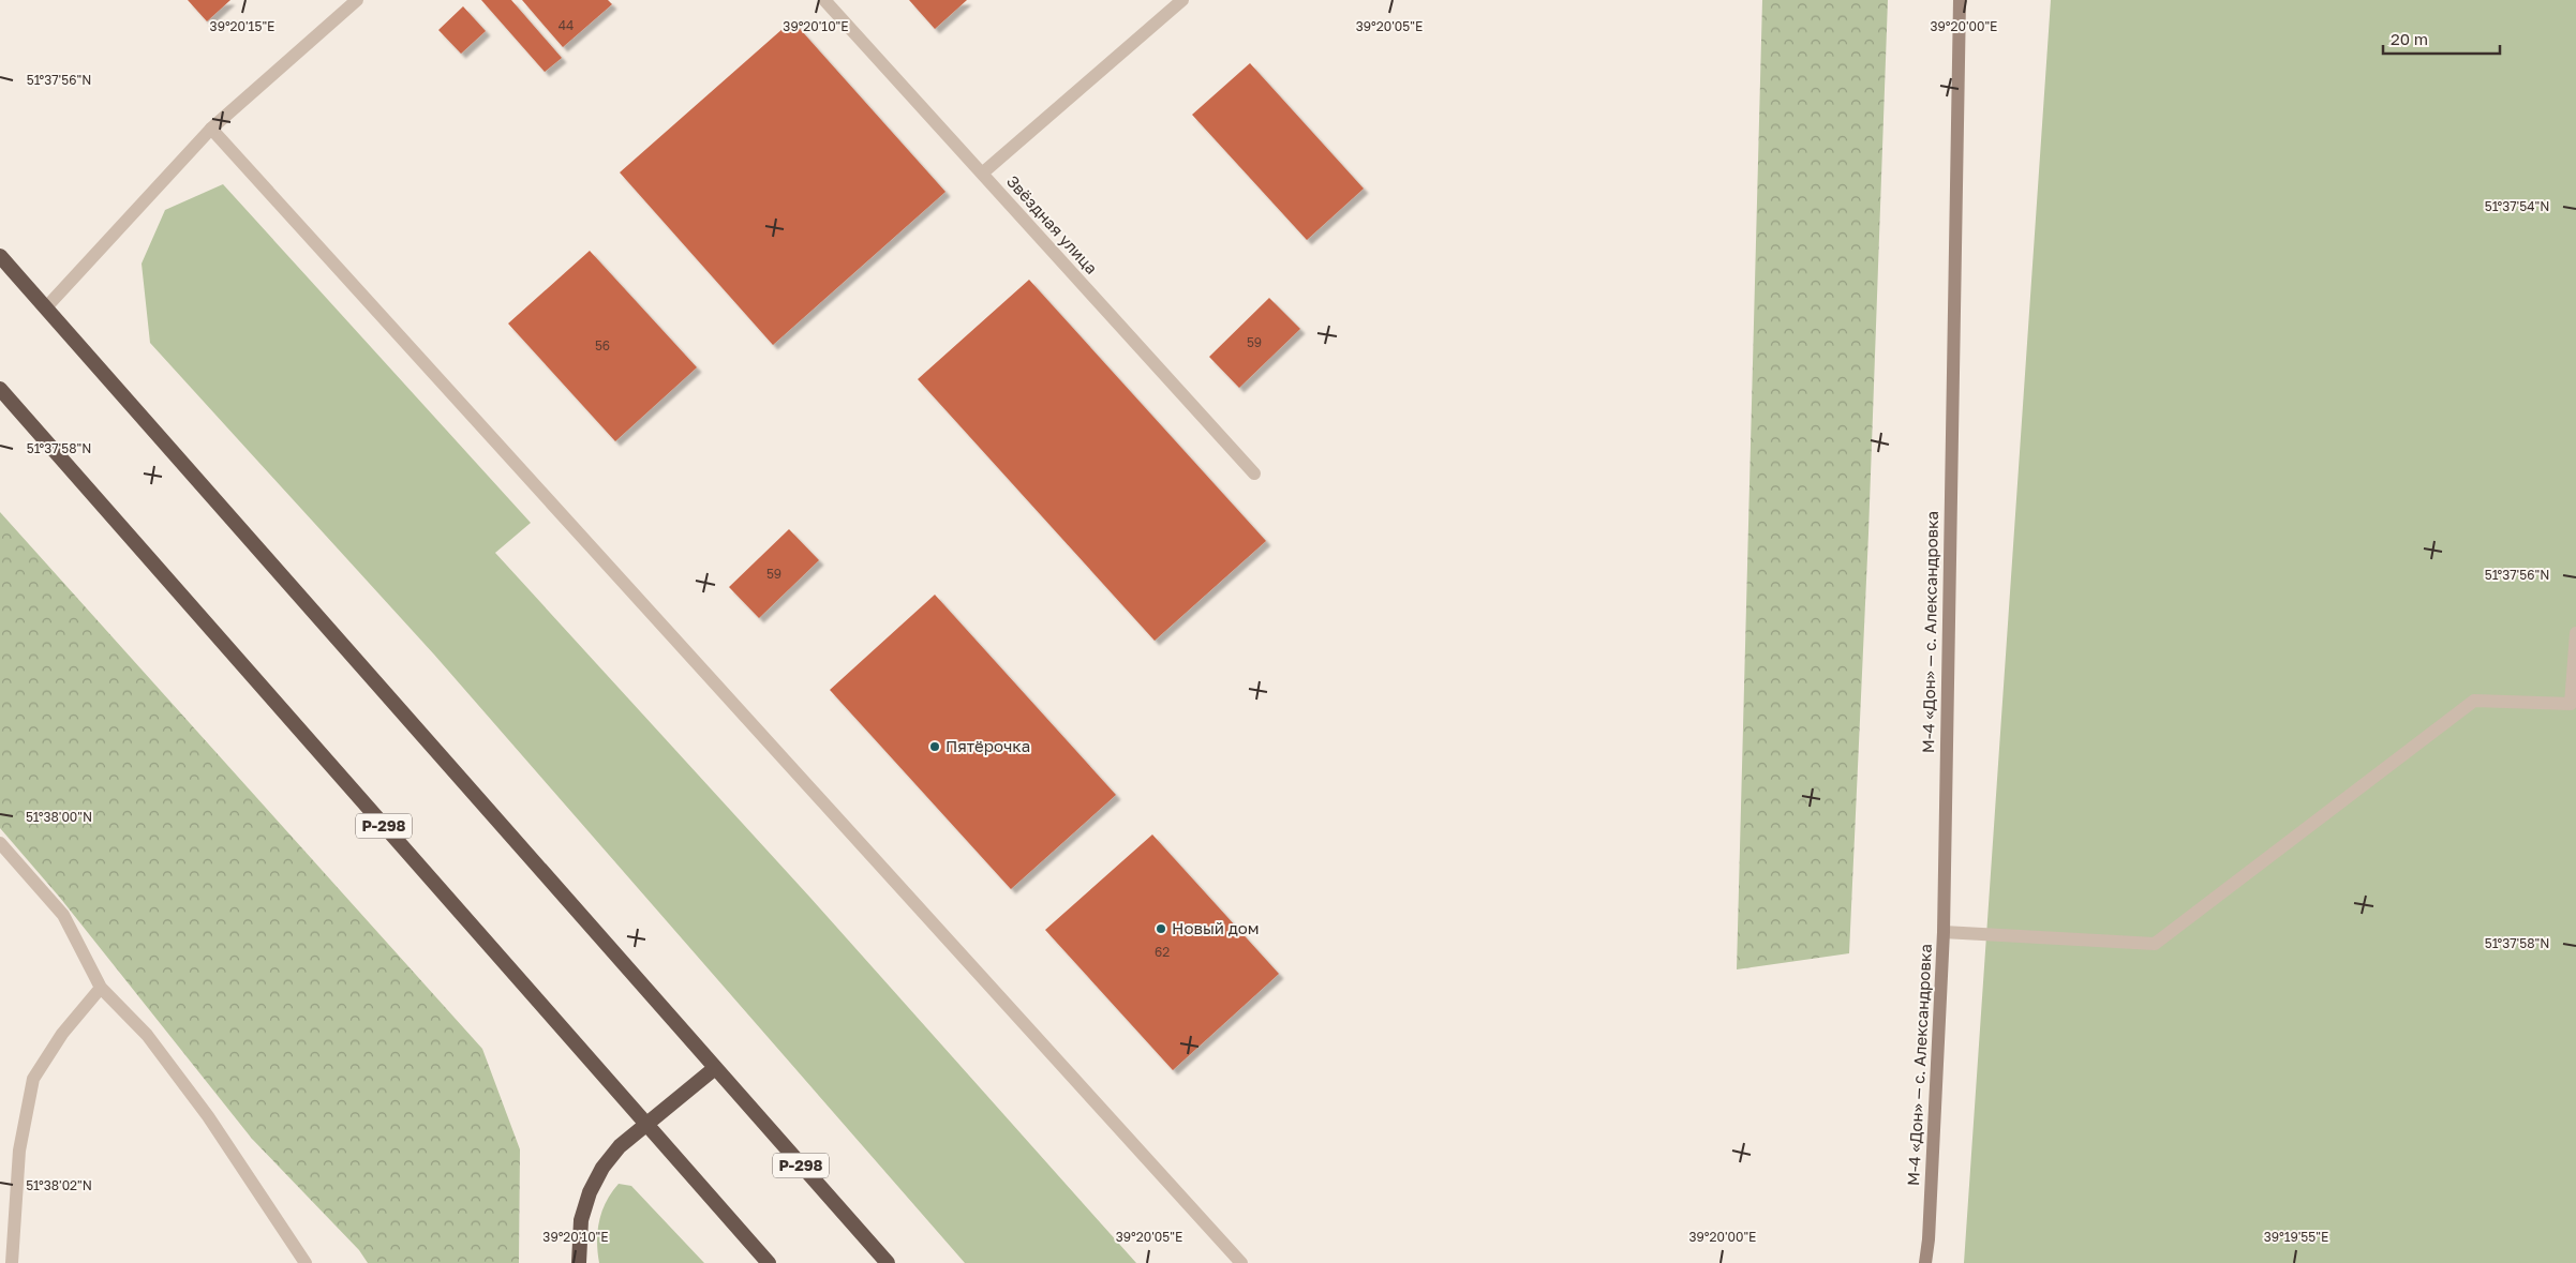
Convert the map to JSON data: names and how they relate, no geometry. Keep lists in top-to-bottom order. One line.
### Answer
{"streets":{"highway":["Р-298"],"main road":["М-4 «Дон» — с. Александровка"],"street":["Звёздная улица"]},"places":["Пятёрочка","Новый дом"],"house_numbers":["44","59","56","59","62"],"scale_bar":"20 m","coordinates":["39°20'15\"E","39°20'10\"E","39°20'05\"E","39°20'00\"E","51°37'56\"N","51°37'54\"N","51°37'58\"N","51°38'00\"N","51°38'02\"N","39°19'55\"E"]}
